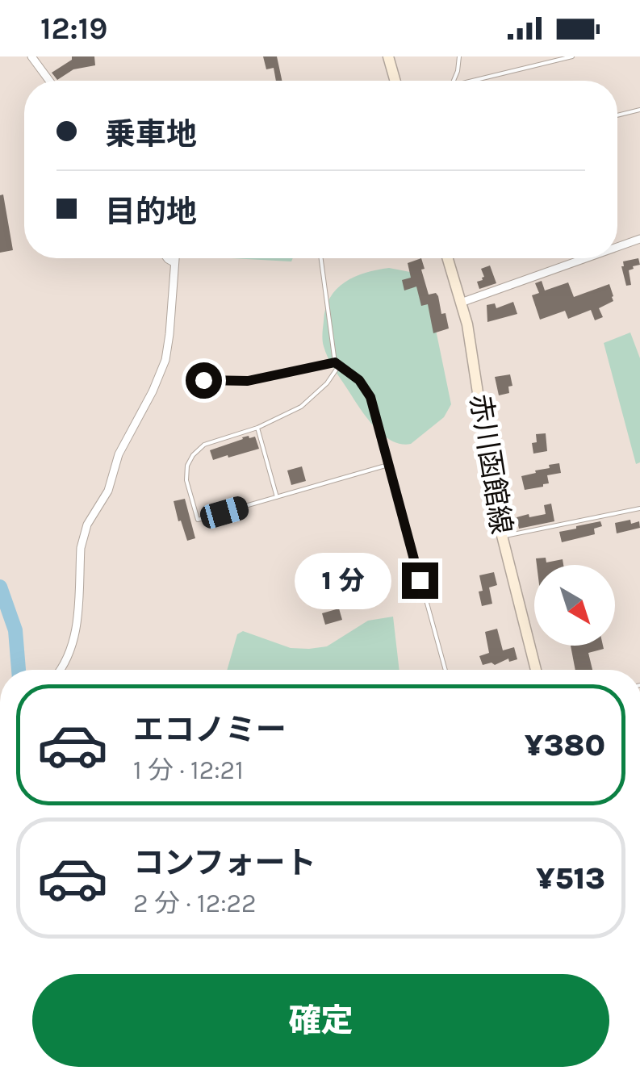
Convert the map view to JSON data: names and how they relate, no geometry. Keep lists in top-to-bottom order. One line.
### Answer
{"streets":{"main road":["赤川函館線"]},"north":"bottom right","page":{"status":"12:19","banner":["乗車地","目的地"],"bubble":"1 分","list":[{"name":"エコノミー","note":"1 分 · 12:21","value":"¥380"},{"name":"コンフォート","note":"2 分 · 12:22","value":"¥513"}],"buttons":"確定"}}
